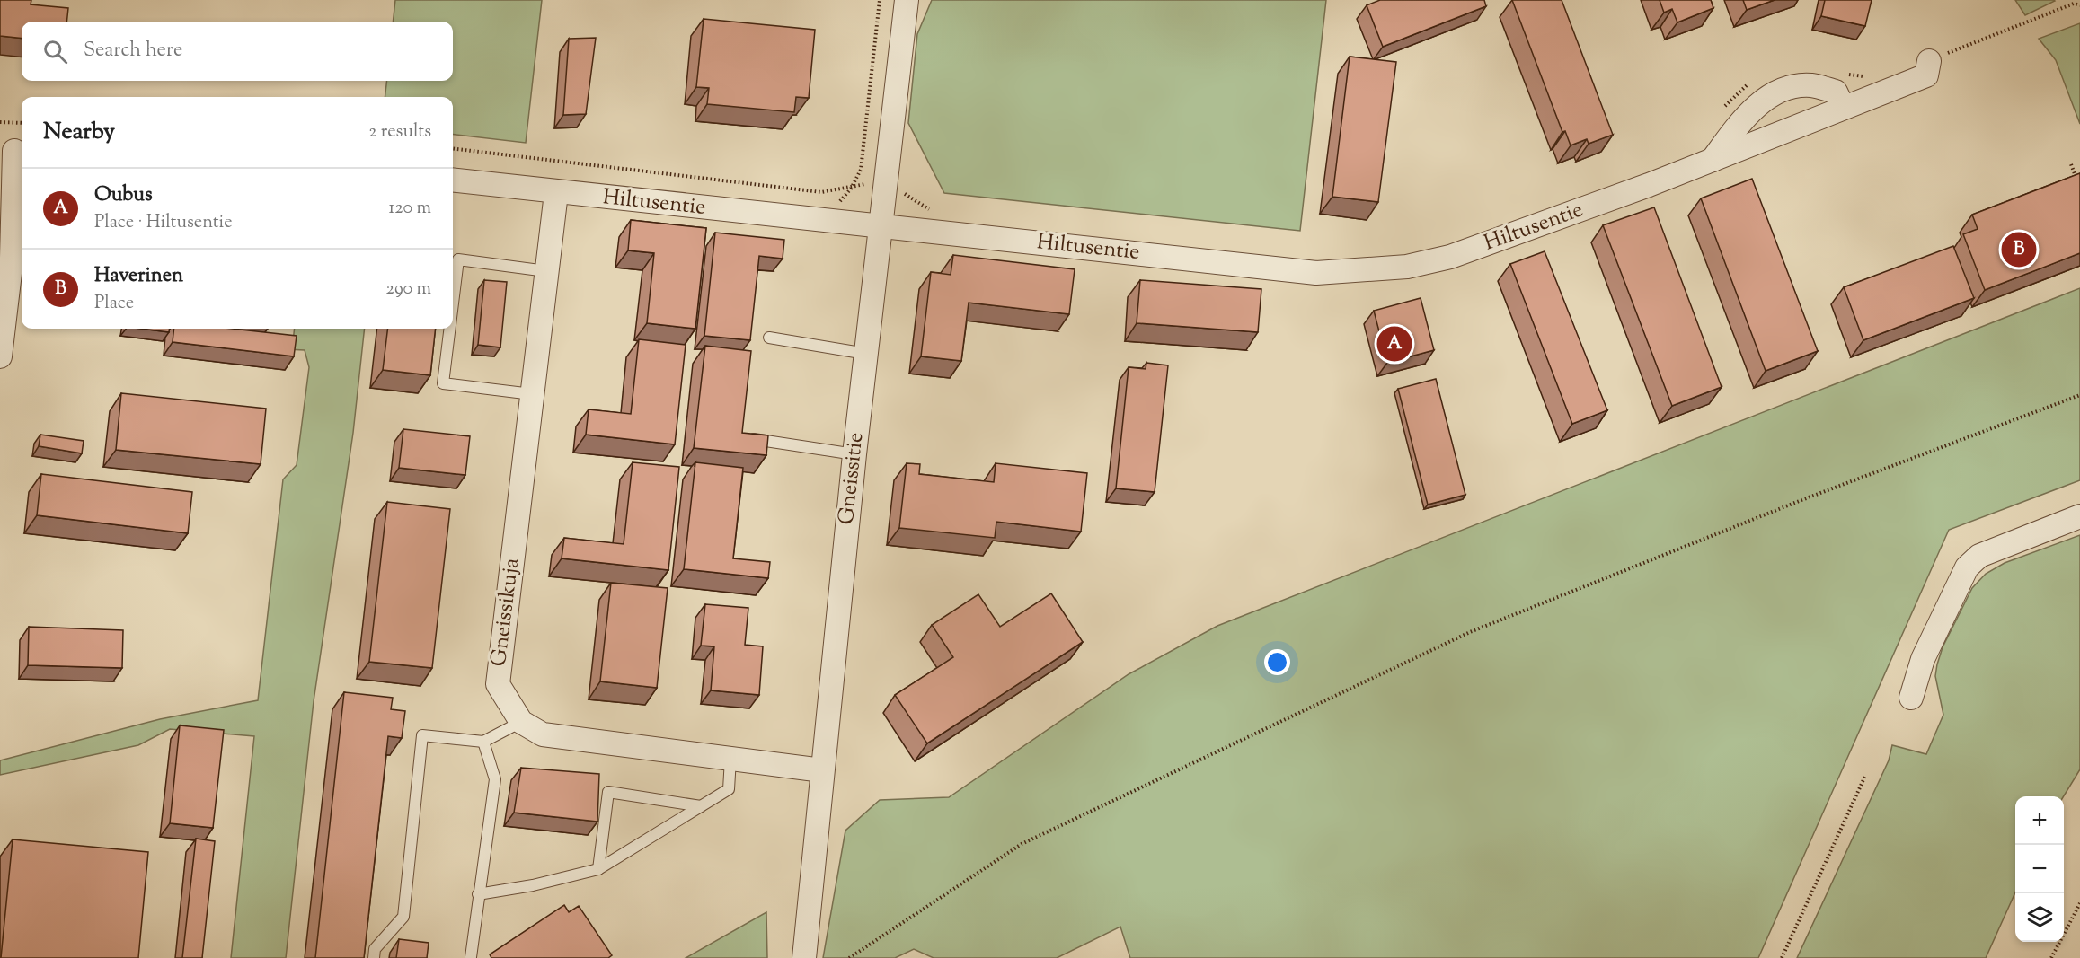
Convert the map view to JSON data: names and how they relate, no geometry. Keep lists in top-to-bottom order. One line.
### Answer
{"streets":{"street":["Hiltusentie","Gneissitie","Gneissikuja"]},"crossings":[["Hiltusentie","Gneissitie"],["Hiltusentie","Gneissikuja"],["Gneissitie","Gneissikuja"]],"page":{"search":"Search here","heading":["Nearby","2 results"],"list":[{"mark":"A","name":"Oubus","note":"Place · Hiltusentie","value":"120 m"},{"mark":"B","name":"Haverinen","note":"Place","value":"290 m"}],"pins":["B","A"],"map_buttons":["+","−"]}}
